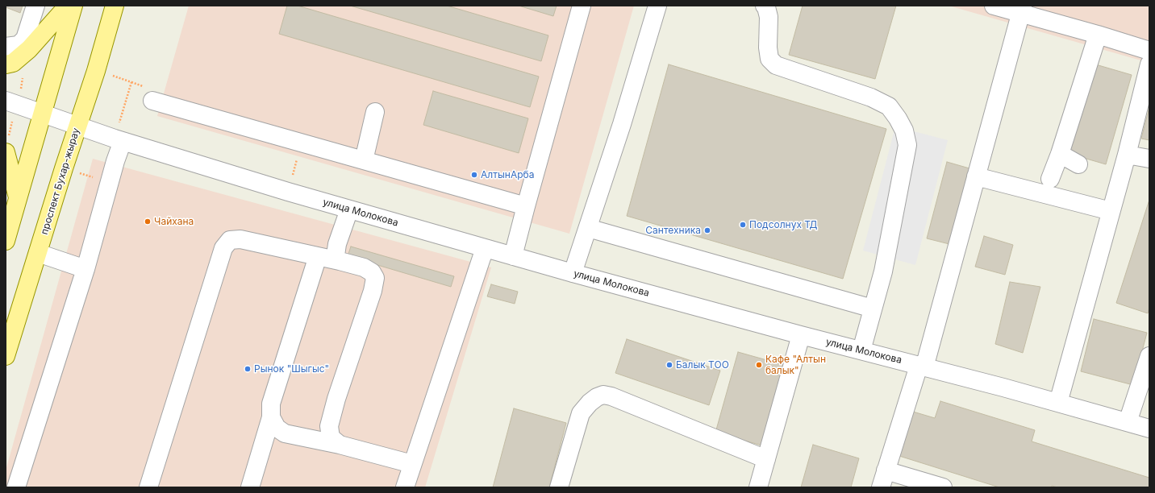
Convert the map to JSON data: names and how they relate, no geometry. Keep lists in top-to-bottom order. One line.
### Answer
{"streets":{"main road":["проспект Бухар-жырау"],"street":["улица Молокова"]},"crossings":[["проспект Бухар-жырау","улица Молокова"]],"places":["АлтынАрба","Чайхана","Подсолнух ТД","Сантехника","Балык ТОО","Кафе \"Алтын балык\"","Рынок \"Шыгыс\""]}
